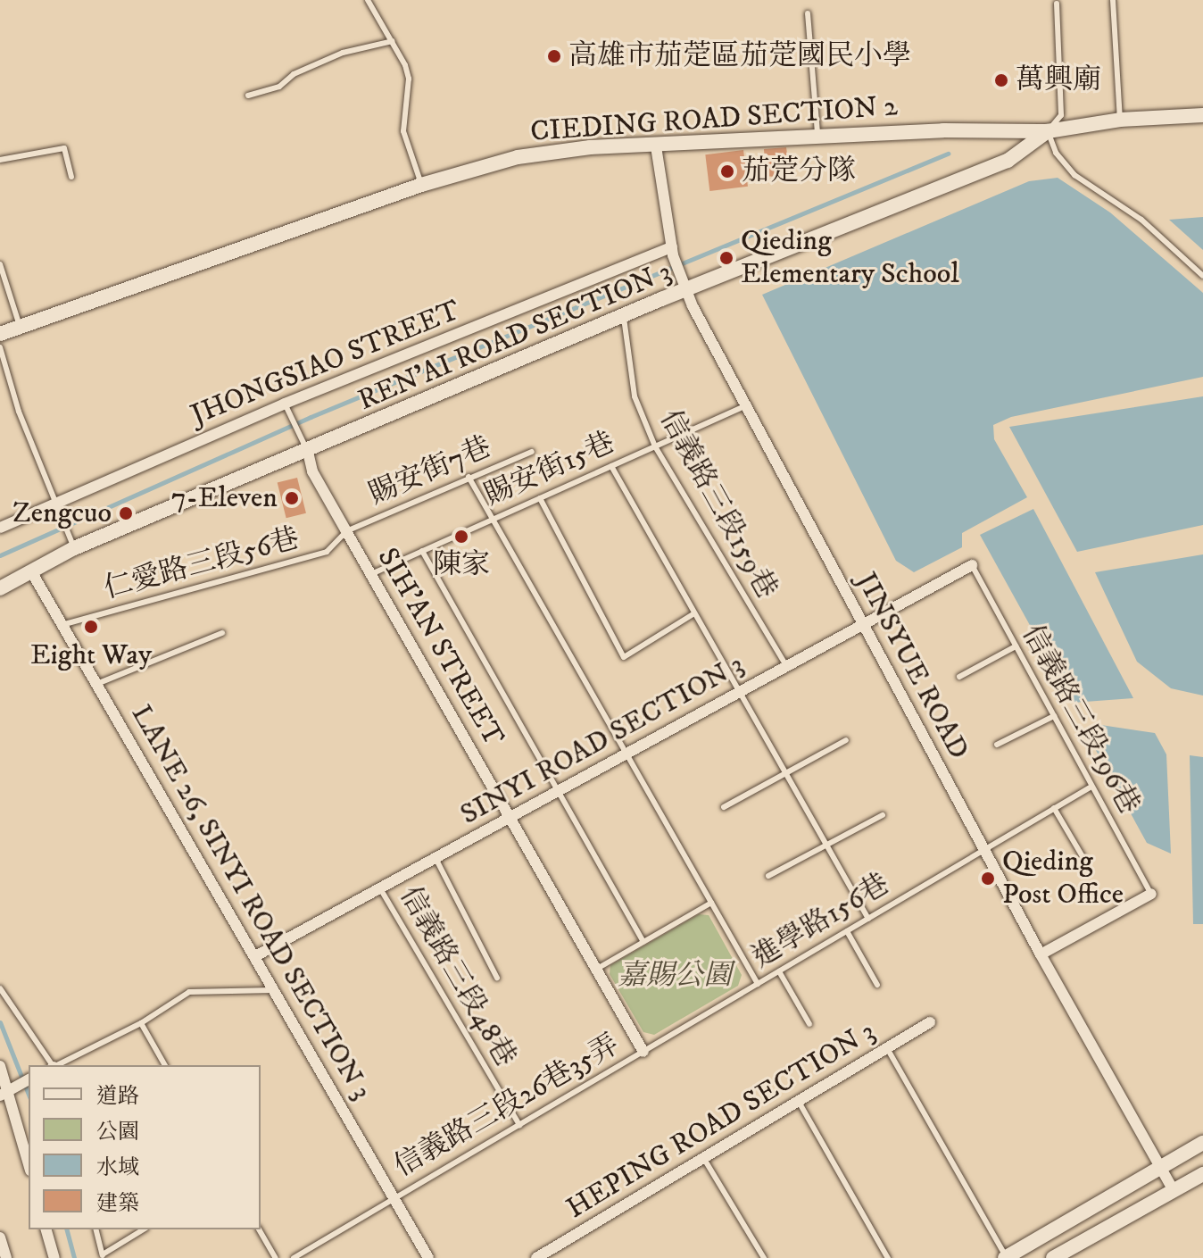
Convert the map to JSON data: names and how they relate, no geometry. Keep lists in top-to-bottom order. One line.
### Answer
{"streets":{"street":["CIEDING ROAD SECTION 2","REN'AI ROAD SECTION 3","JHONGSIAO STREET","SIH'AN STREET","JINSYUE ROAD","SINYI ROAD SECTION 3","LANE 26, SINYI ROAD SECTION 3","HEPING ROAD SECTION 3"],"lane":["賜安街15巷","賜安街7巷","信義路三段159巷","仁愛路三段56巷","信義路三段196巷","進學路156巷","信義路三段48巷","信義路三段26巷35弄"]},"crossings":[["CIEDING ROAD SECTION 2","REN'AI ROAD SECTION 3"],["CIEDING ROAD SECTION 2","JINSYUE ROAD"],["REN'AI ROAD SECTION 3","信義路三段159巷"],["REN'AI ROAD SECTION 3","SIH'AN STREET"],["REN'AI ROAD SECTION 3","JINSYUE ROAD"],["REN'AI ROAD SECTION 3","LANE 26, SINYI ROAD SECTION 3"],["JHONGSIAO STREET","JINSYUE ROAD"],["賜安街15巷","信義路三段159巷"],["賜安街15巷","SIH'AN STREET"],["賜安街15巷","JINSYUE ROAD"],["賜安街7巷","仁愛路三段56巷"],["賜安街7巷","SIH'AN STREET"],["信義路三段159巷","SINYI ROAD SECTION 3"],["仁愛路三段56巷","SIH'AN STREET"],["仁愛路三段56巷","LANE 26, SINYI ROAD SECTION 3"],["SIH'AN STREET","SINYI ROAD SECTION 3"],["SIH'AN STREET","進學路156巷"],["SIH'AN STREET","信義路三段26巷35弄"],["JINSYUE ROAD","SINYI ROAD SECTION 3"],["JINSYUE ROAD","進學路156巷"],["信義路三段196巷","SINYI ROAD SECTION 3"],["信義路三段196巷","進學路156巷"],["SINYI ROAD SECTION 3","LANE 26, SINYI ROAD SECTION 3"],["SINYI ROAD SECTION 3","信義路三段48巷"],["LANE 26, SINYI ROAD SECTION 3","信義路三段26巷35弄"],["進學路156巷","信義路三段26巷35弄"],["信義路三段48巷","信義路三段26巷35弄"]],"parks":["嘉賜公園"],"places":["高雄市茄萣區茄萣國民小學","萬興廟","茄萣分隊","Qieding Elementary School","7-Eleven","Zengcuo","陳家","Eight Way","Qieding Post Office"],"legend":["道路","公園","水域","建築"]}
